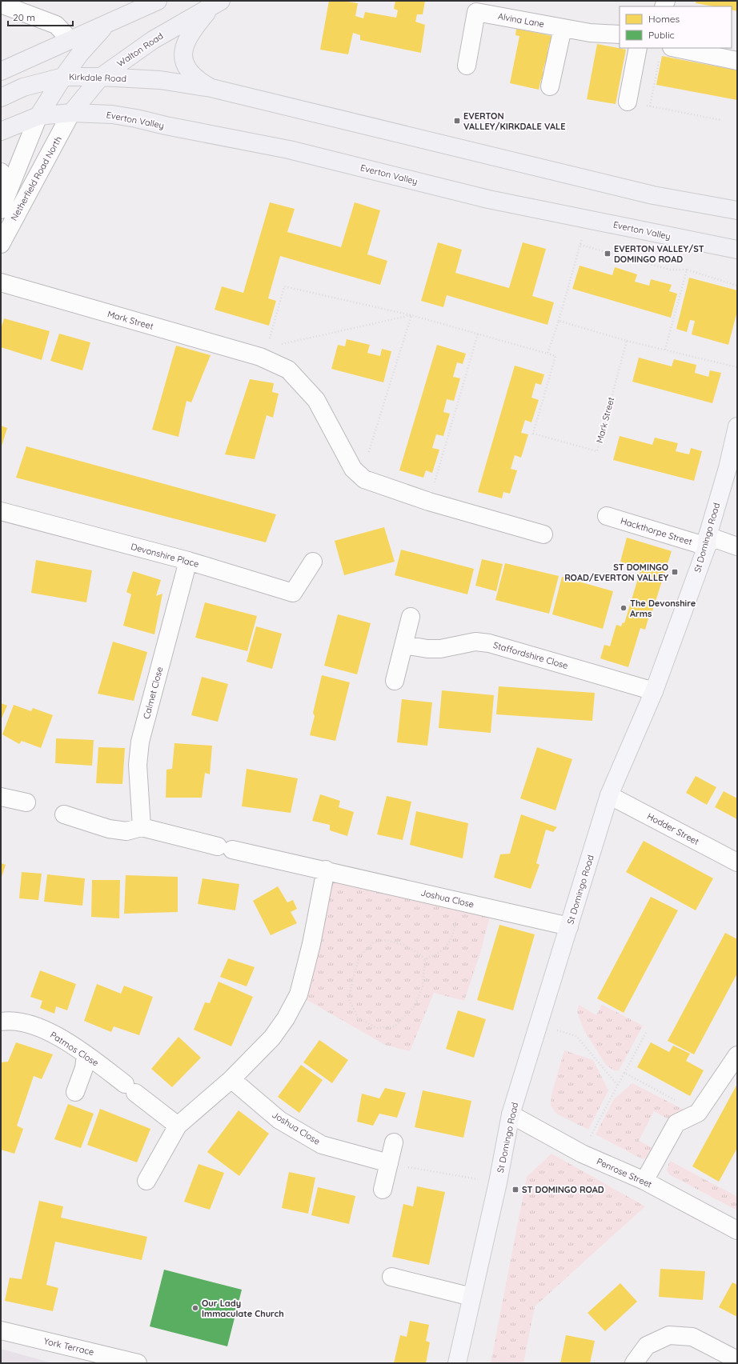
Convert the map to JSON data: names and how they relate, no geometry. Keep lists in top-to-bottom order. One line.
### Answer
{"streets":{"highway":["Walton Road","Kirkdale Road","Everton Valley"],"main road":["St Domingo Road"],"street":["Alvina Lane","Netherfield Road North","Mark Street","Hackthorpe Street","Devonshire Place","Staffordshire Close","Calmet Close","Hodder Street","Joshua Close","Patmos Close","Penrose Street","York Terrace"]},"crossings":[["Walton Road","Kirkdale Road"],["Walton Road","Everton Valley"],["Walton Road","Netherfield Road North"],["Everton Valley","Netherfield Road North"],["Hackthorpe Street","St Domingo Road"],["St Domingo Road","Staffordshire Close"],["St Domingo Road","Hodder Street"],["St Domingo Road","Joshua Close"],["St Domingo Road","Penrose Street"],["Devonshire Place","Calmet Close"],["Calmet Close","Joshua Close"]],"places":{"transit":["EVERTON VALLEY/KIRKDALE VALE","EVERTON VALLEY/ST DOMINGO ROAD","ST DOMINGO ROAD/EVERTON VALLEY","ST DOMINGO ROAD"],"other":["The Devonshire Arms","Our Lady Immaculate Church"]},"legend":["Homes","Public"],"scale_bar":"20 m"}
